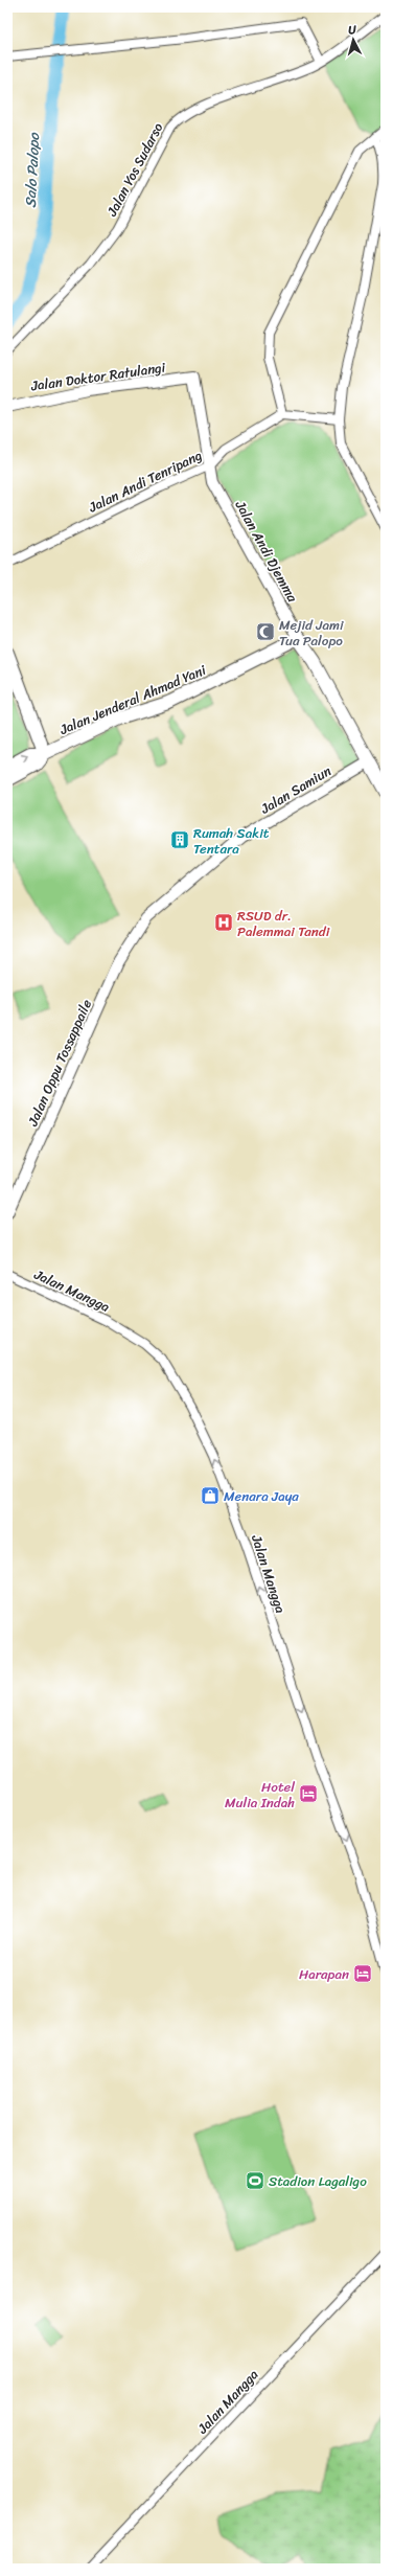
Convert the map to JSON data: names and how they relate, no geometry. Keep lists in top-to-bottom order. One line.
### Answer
{"streets":{"highway":["Jalan Andi Djemma","Jalan Jenderal Ahmad Yani"],"main road":["Jalan Doktor Ratulangi","Jalan Samiun","Jalan Oppu Tossappaile"],"street":["Jalan Yos Sudarso","Jalan Andi Tenripang","Jalan Mangga"]},"crossings":[["Jalan Doktor Ratulangi","Jalan Andi Djemma"],["Jalan Andi Tenripang","Jalan Andi Djemma"],["Jalan Andi Djemma","Jalan Jenderal Ahmad Yani"],["Jalan Andi Djemma","Jalan Samiun"],["Jalan Samiun","Jalan Oppu Tossappaile"]],"water":["Salo Palopo"],"places":{"mosque":["Mejid Jami Tua Palopo"],"building":["Rumah Sakit Tentara"],"hospital":["RSUD dr. Palemmai Tandi"],"shop":["Menara Jaya"],"hotel":["Hotel Mulia Indah","Harapan"],"sports":["Stadion Lagaligo"]},"north":"top"}
